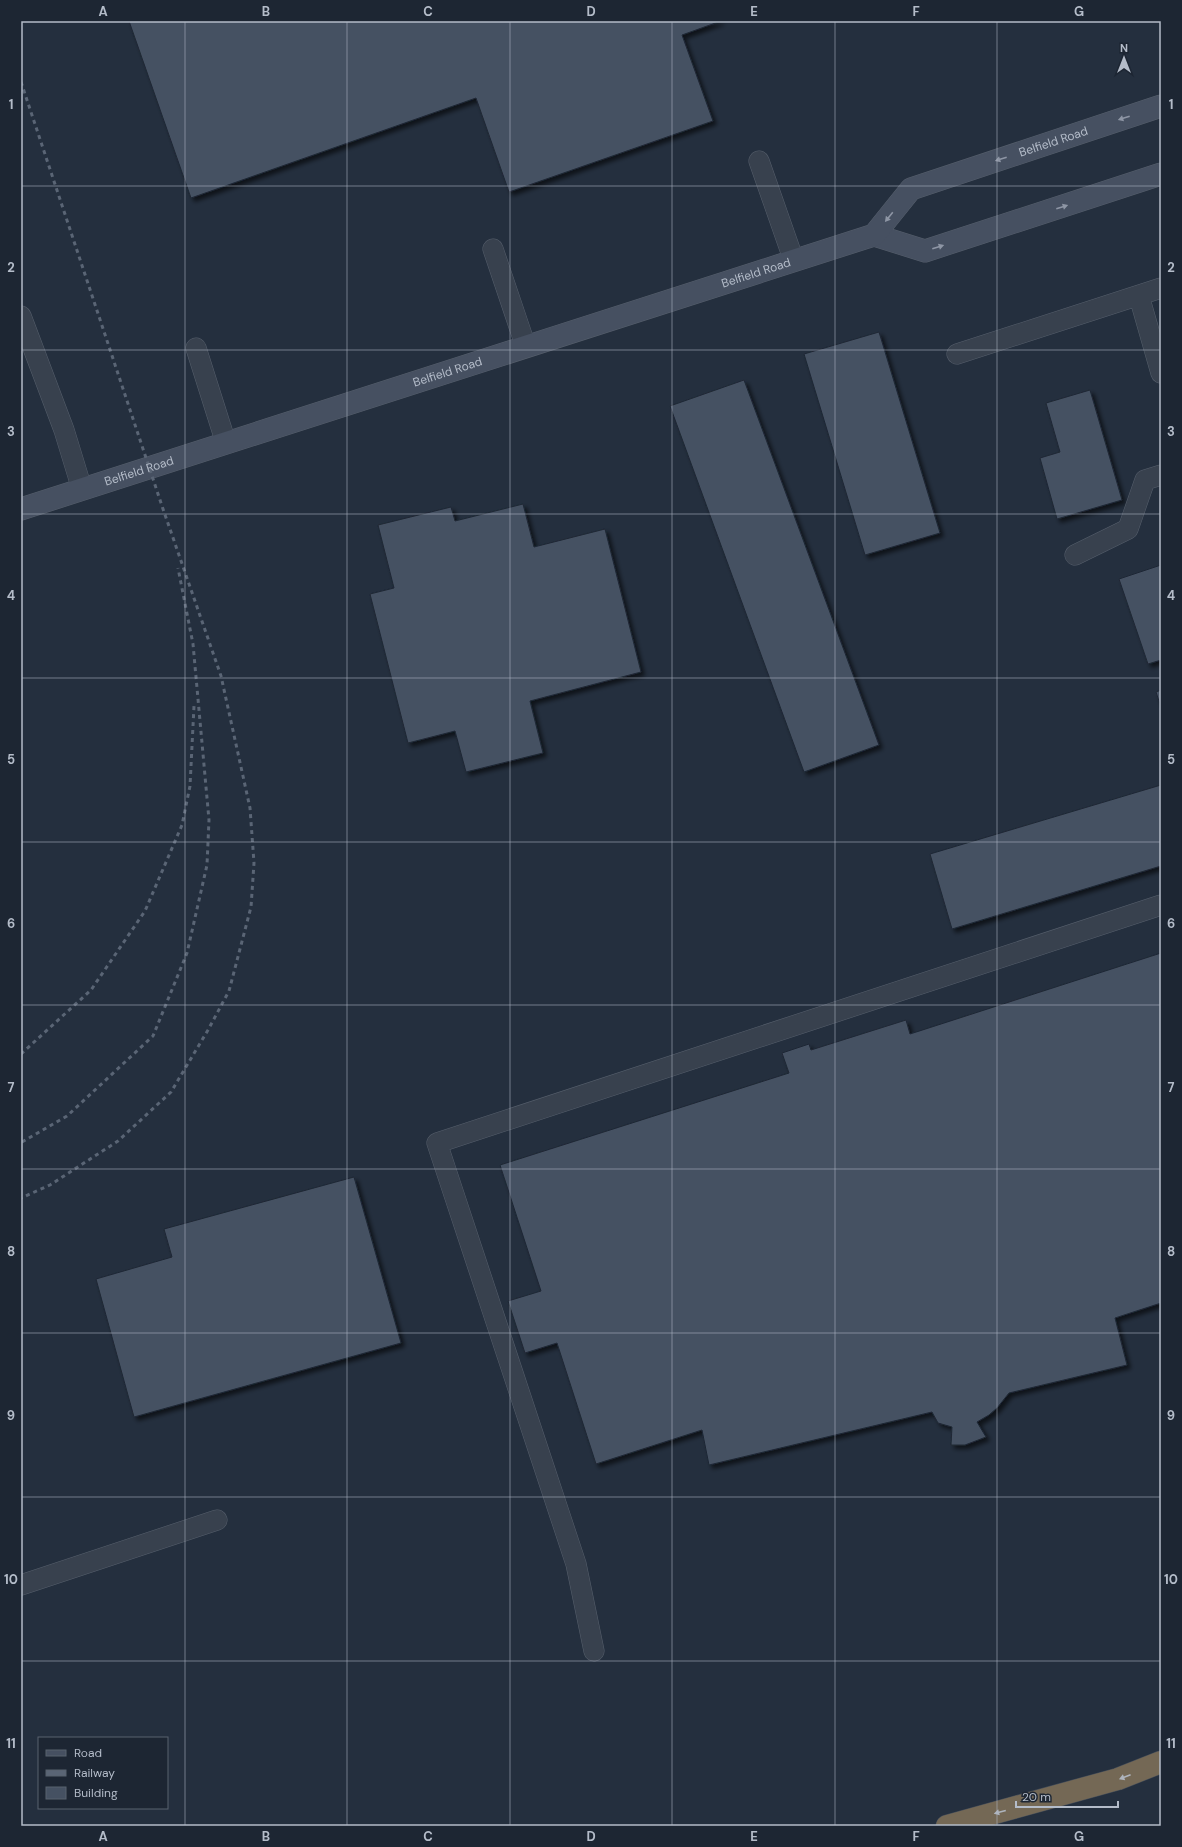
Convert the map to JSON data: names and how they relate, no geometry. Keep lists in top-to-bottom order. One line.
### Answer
{"streets":{"main road":["Belfield Road"]},"legend":["Road","Railway","Building"],"scale_bar":"20 m","north":"top","grid":{"columns":["A","B","C","D","E","F","G"],"rows":["1","2","3","4","5","6","7","8","9","10","11"]}}
